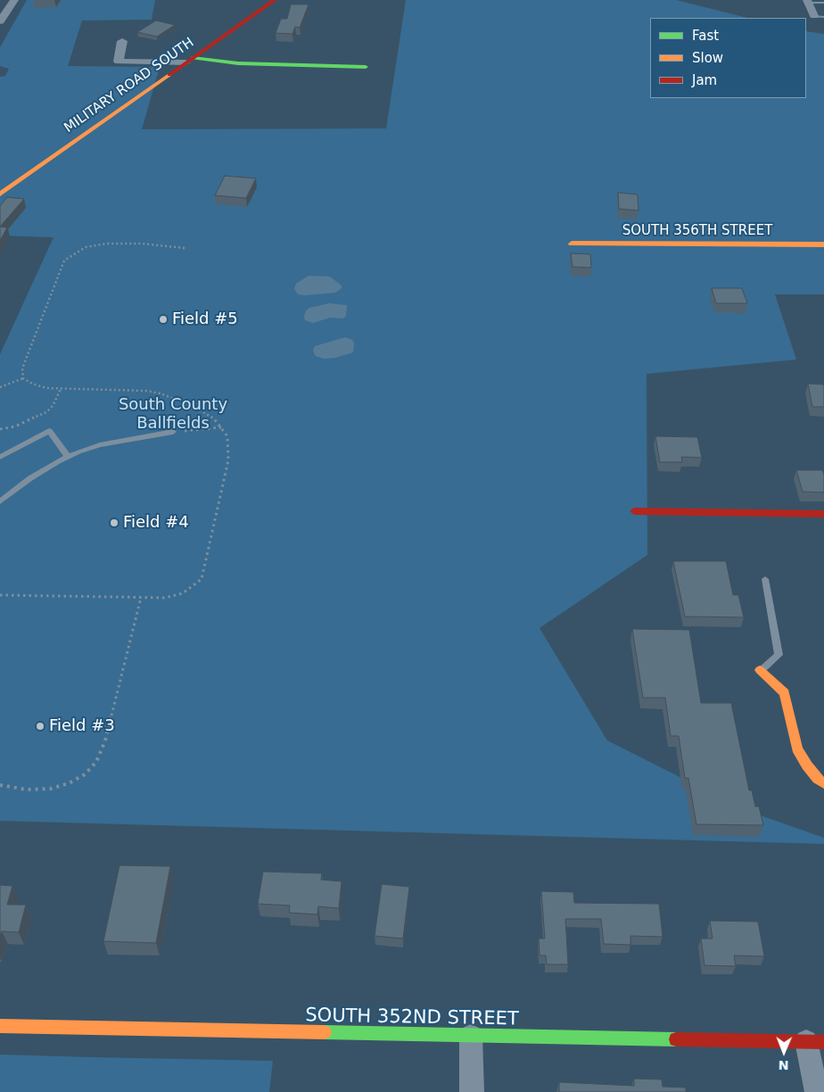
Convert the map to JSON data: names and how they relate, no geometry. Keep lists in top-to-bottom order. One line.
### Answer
{"streets":{"street":["MILITARY ROAD SOUTH","SOUTH 356TH STREET","SOUTH 352ND STREET"]},"parks":["South County Ballfields"],"places":["Field #5","Field #4","Field #3"],"legend":["Fast","Slow","Jam"],"north":"bottom"}
